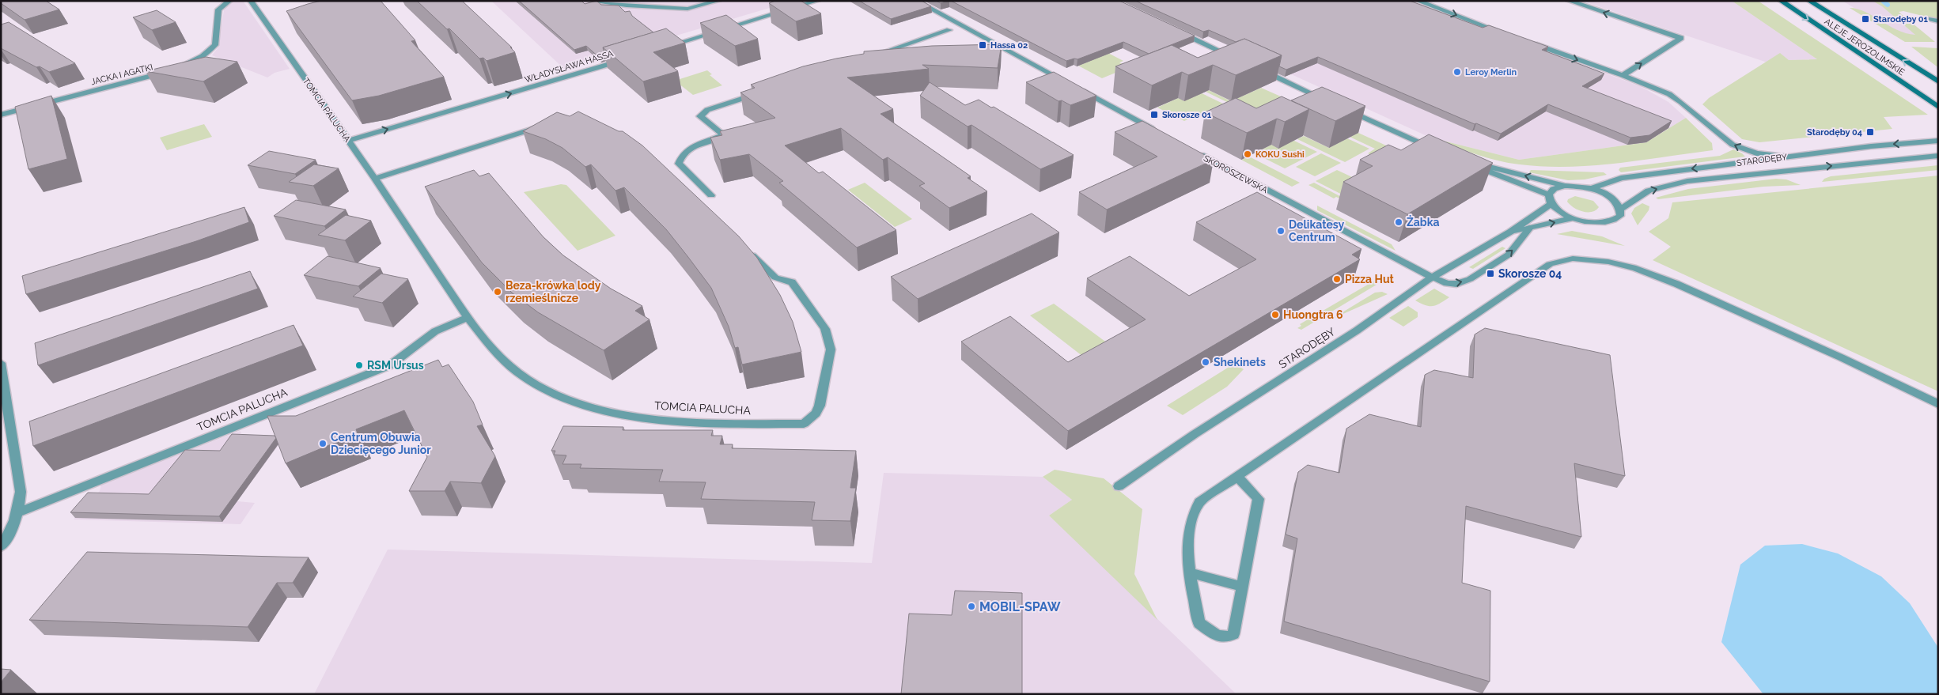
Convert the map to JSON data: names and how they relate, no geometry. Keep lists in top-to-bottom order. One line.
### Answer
{"streets":{"main road":["ALEJE JEROZOLIMSKIE"],"street":["WŁADYSŁAWA HASSA","JACKA I AGATKI","TOMCIA PALUCHA","STARODĘBY","SKOROSZEWSKA"]},"crossings":[["WŁADYSŁAWA HASSA","TOMCIA PALUCHA"],["STARODĘBY","SKOROSZEWSKA"]],"places":{"transit":["Starodęby 01","Hassa 02","Skorosze 01","Starodęby 04","Skorosze 04"],"other":["Leroy Merlin","KOKU Sushi","Żabka","Delikatesy Centrum","Pizza Hut","Beza-krówka lody rzemieślnicze","Huongtra 6","Shekinets","RSM Ursus","Centrum Obuwia Dziecięcego Junior","MOBIL-SPAW"]}}
